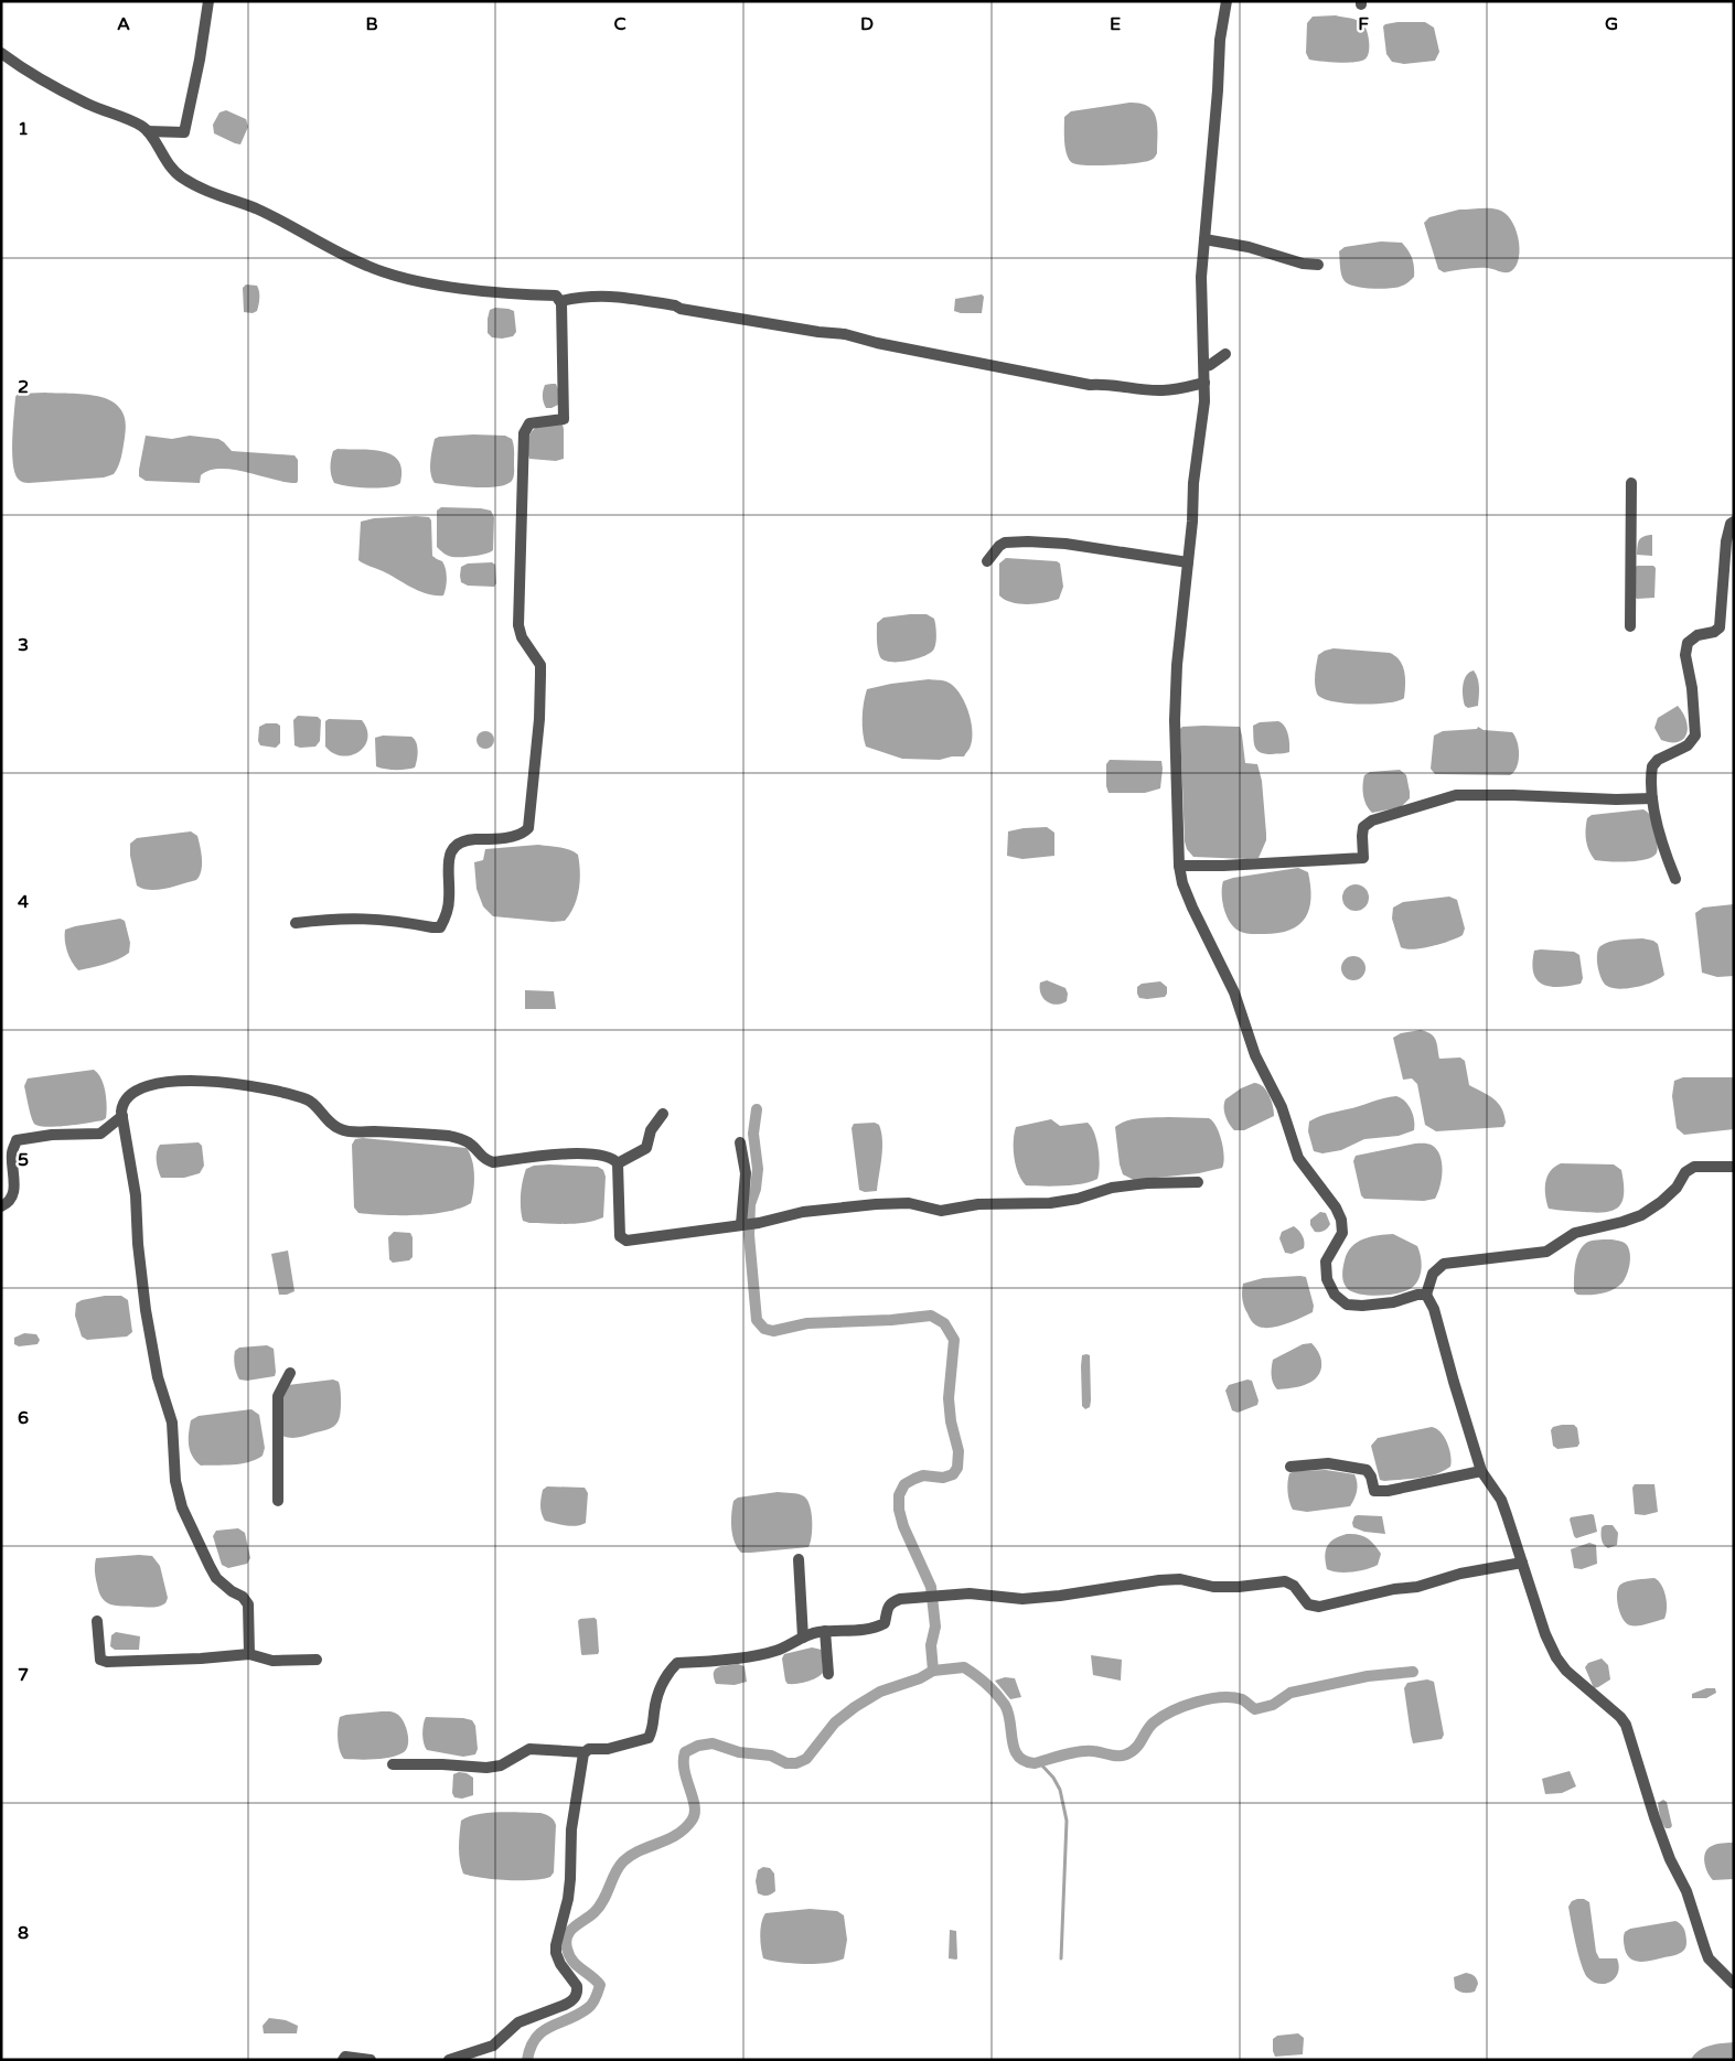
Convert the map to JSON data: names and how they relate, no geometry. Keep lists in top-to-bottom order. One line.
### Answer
{"grid":{"columns":["A","B","C","D","E","F","G"],"rows":["1","2","3","4","5","6","7","8"]}}
